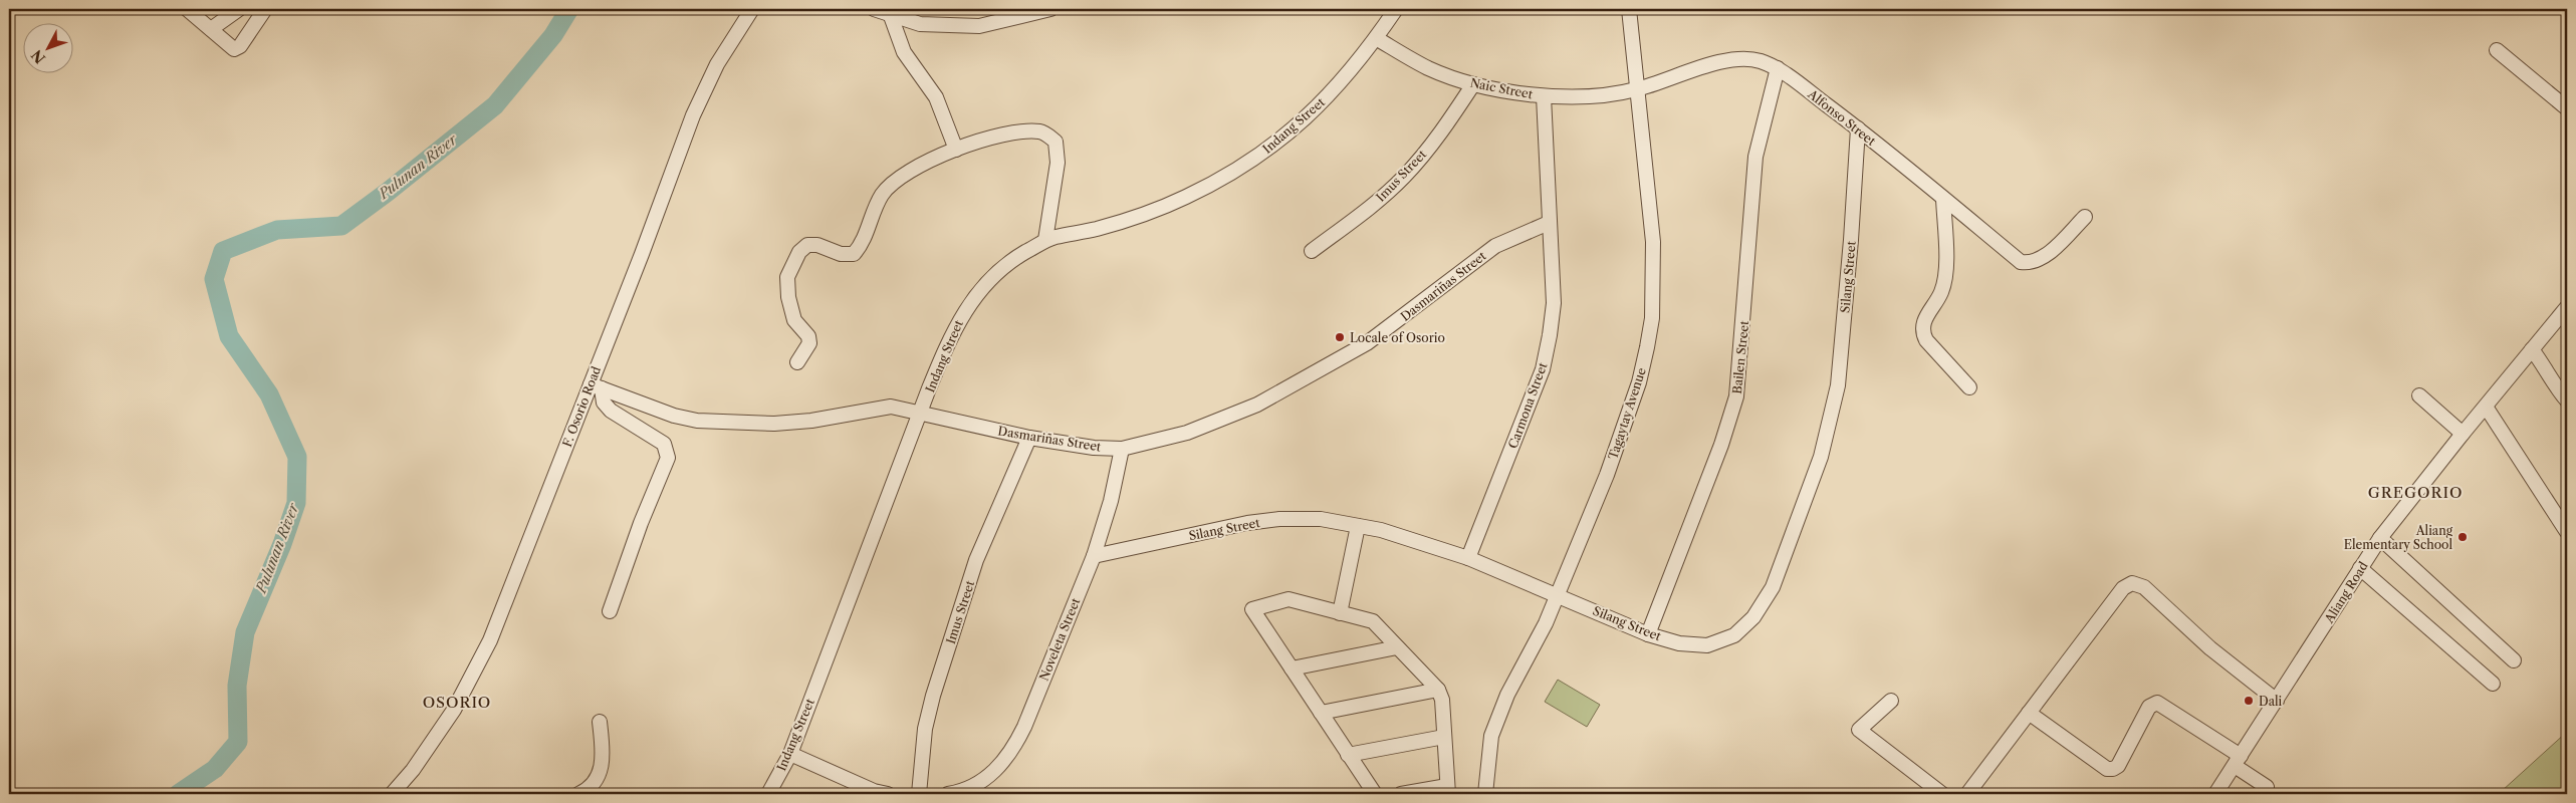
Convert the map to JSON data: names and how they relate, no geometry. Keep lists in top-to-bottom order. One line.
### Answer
{"streets":{"street":["Naic Street","Alfonso Street","Indang Street","Imus Street","Silang Street","Dasmariñas Street","Bailen Street","Carmona Street","F. Osorio Road","Tagaytay Avenue","Aliang Road","Noveleta Street"]},"crossings":[["Naic Street","Alfonso Street"],["Naic Street","Indang Street"],["Naic Street","Imus Street"],["Naic Street","Carmona Street"],["Naic Street","Tagaytay Avenue"],["Alfonso Street","Silang Street"],["Alfonso Street","Bailen Street"],["Alfonso Street","Tagaytay Avenue"],["Indang Street","Dasmariñas Street"],["Imus Street","Dasmariñas Street"],["Silang Street","Bailen Street"],["Silang Street","Carmona Street"],["Silang Street","Tagaytay Avenue"],["Silang Street","Noveleta Street"],["Dasmariñas Street","Carmona Street"],["Dasmariñas Street","F. Osorio Road"],["Dasmariñas Street","Noveleta Street"]],"districts":["GREGORIO","OSORIO"],"water":["Pulunan River"],"places":["Locale of Osorio","Aliang Elementary School","Dali"],"north":"bottom left"}
